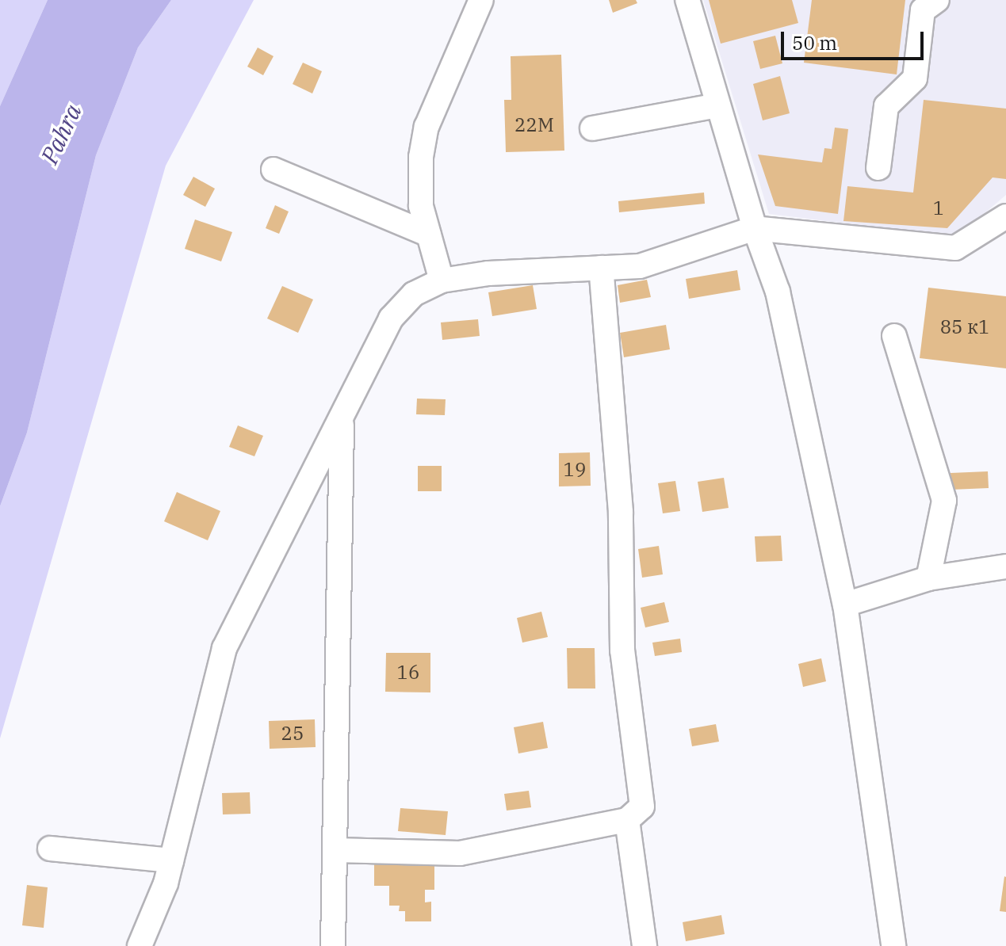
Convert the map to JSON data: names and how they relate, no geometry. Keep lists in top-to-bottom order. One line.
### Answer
{"water":["Pahra"],"house_numbers":["22М","1","85 к1","19","16","25"],"scale_bar":"50 m"}
